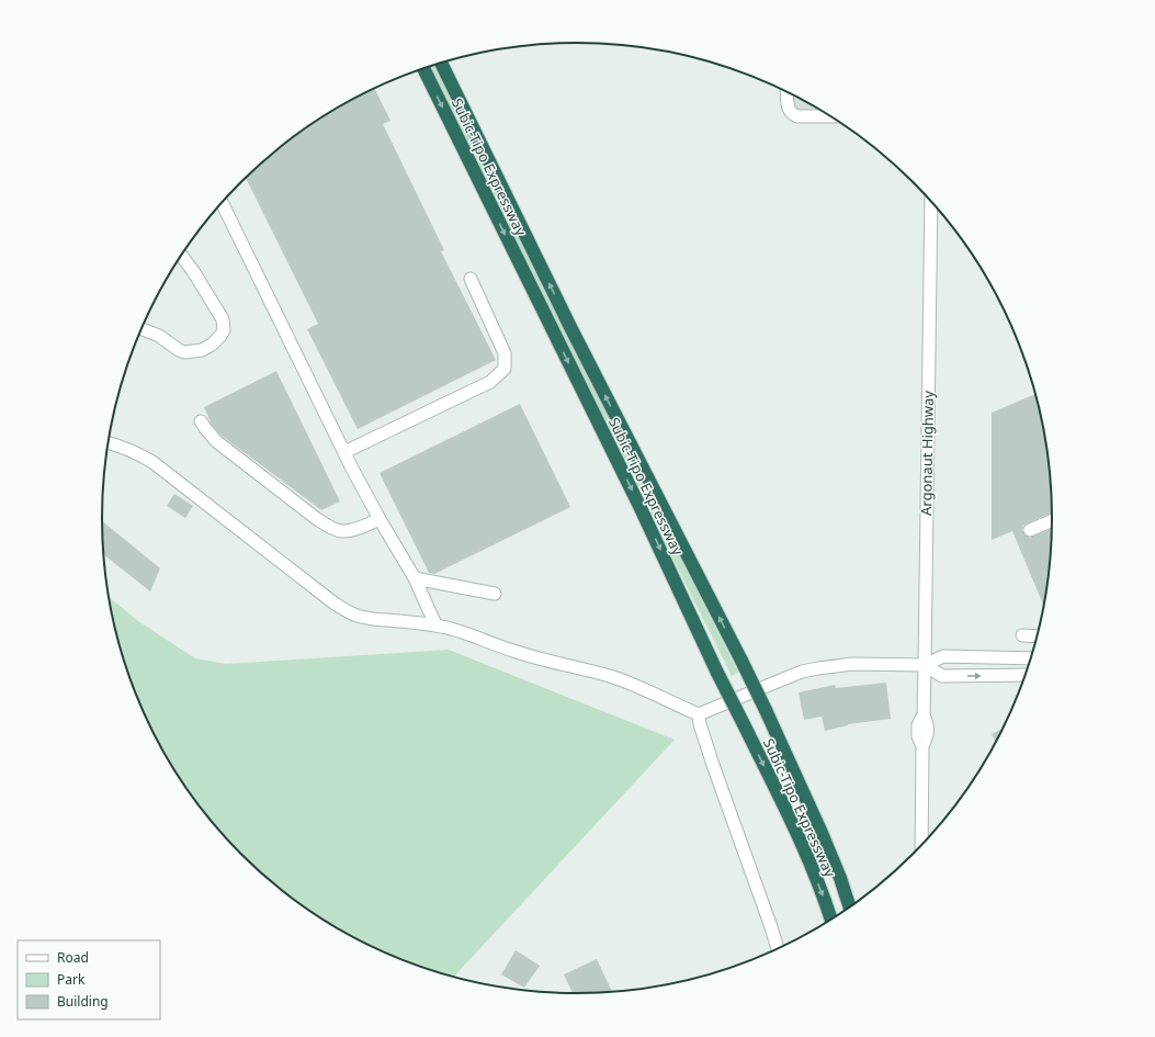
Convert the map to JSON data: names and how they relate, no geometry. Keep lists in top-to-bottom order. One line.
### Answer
{"streets":{"highway":["Subic-Tipo Expressway"],"street":["Argonaut Highway"]},"legend":["Road","Park","Building"]}
